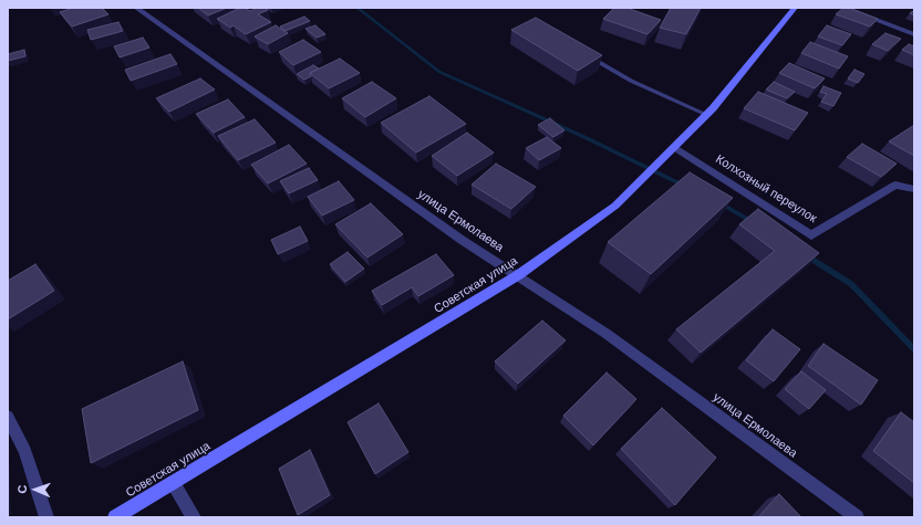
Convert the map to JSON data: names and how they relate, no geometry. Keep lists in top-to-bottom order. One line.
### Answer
{"streets":{"main road":["Советская улица"],"street":["Колхозный переулок","улица Ермолаева"]},"crossings":[["Колхозный переулок","Советская улица"],["улица Ермолаева","Советская улица"]],"north":"left"}
